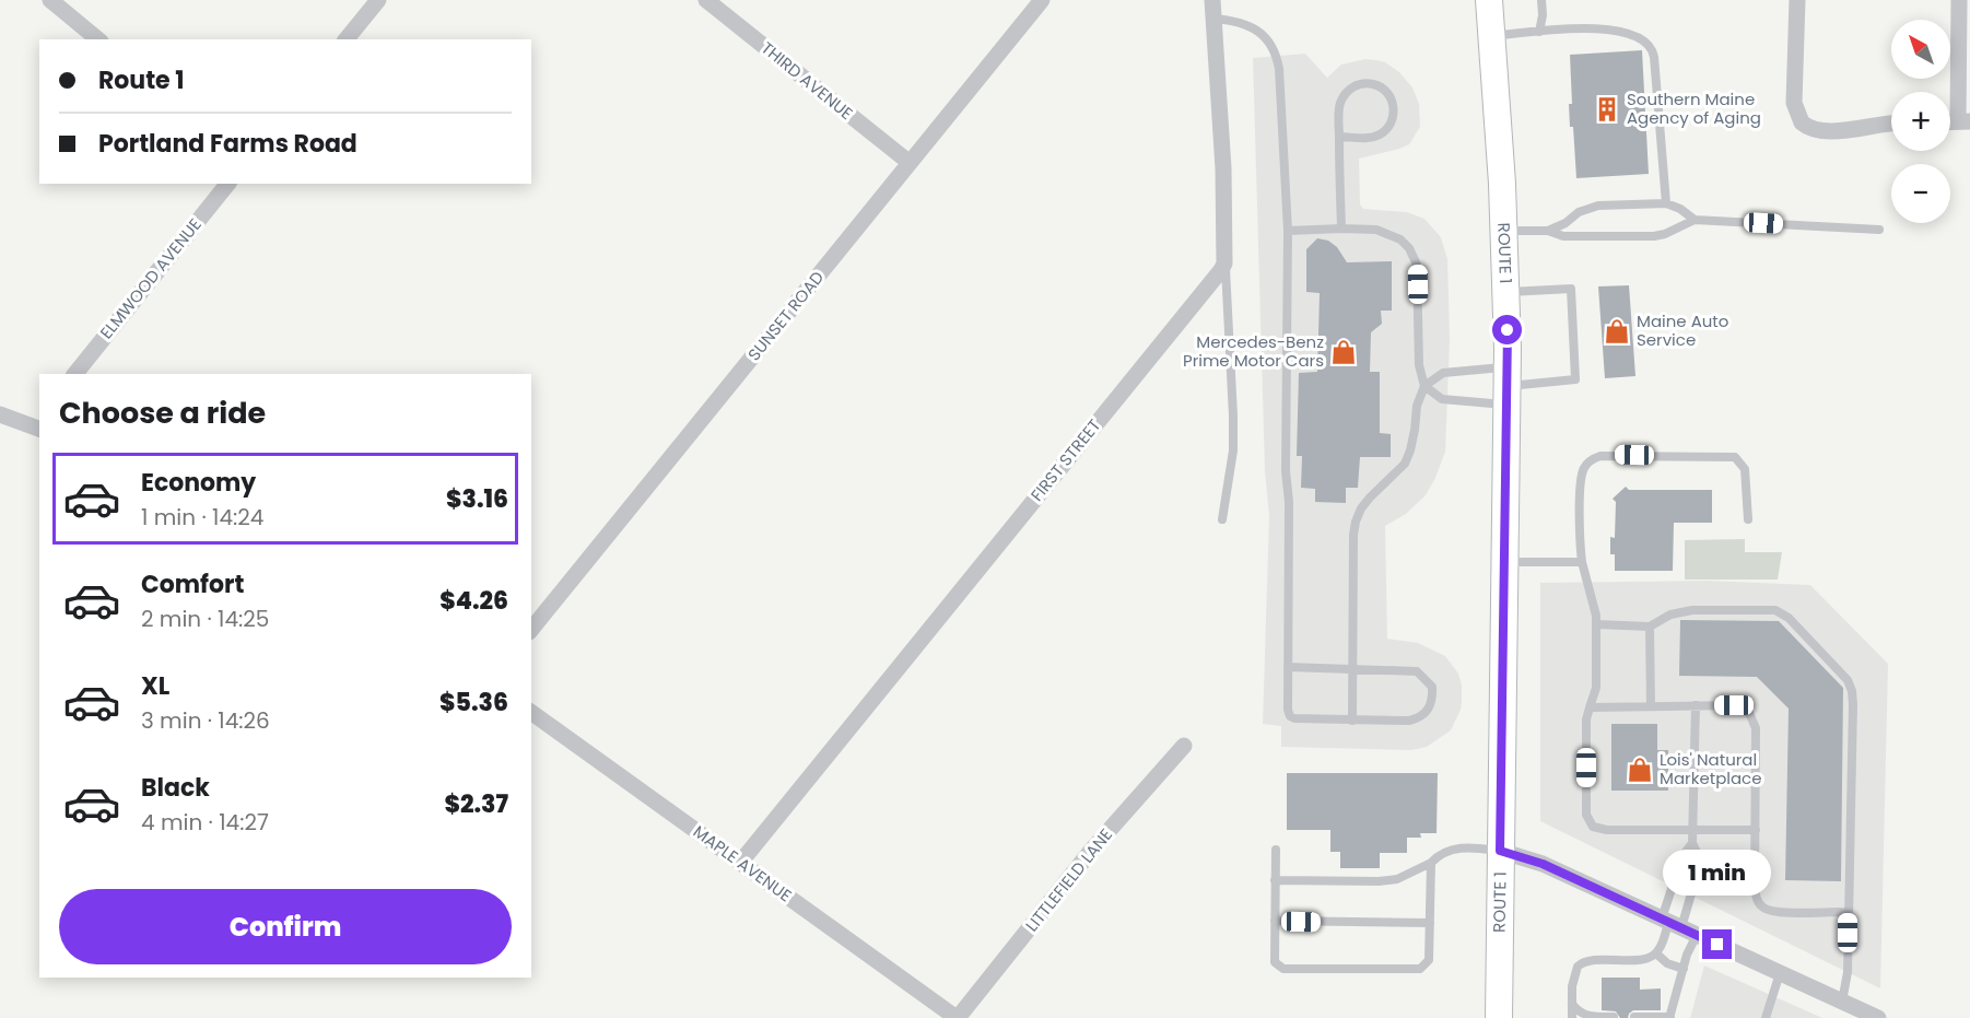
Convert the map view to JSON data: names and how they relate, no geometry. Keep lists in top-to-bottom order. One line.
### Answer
{"streets":{"main road":["ROUTE 1"],"street":["THIRD AVENUE","ELMWOOD AVENUE","SUNSET ROAD","FIRST STREET","MAPLE AVENUE","LITTLEFIELD LANE"]},"crossings":[["THIRD AVENUE","SUNSET ROAD"],["FIRST STREET","MAPLE AVENUE"],["MAPLE AVENUE","LITTLEFIELD LANE"]],"places":{"building":["Southern Maine Agency of Aging"],"shop":["Maine Auto Service","Mercedes-Benz Prime Motor Cars","Lois' Natural Marketplace"]},"north":"top left","page":{"map_buttons":["+","−"],"banner":["Route 1","Portland Farms Road"],"heading":"Choose a ride","list":[{"name":"Economy","note":"1 min · 14:24","value":"$3.16"},{"name":"Comfort","note":"2 min · 14:25","value":"$4.26"},{"name":"XL","note":"3 min · 14:26","value":"$5.36"},{"name":"Black","note":"4 min · 14:27","value":"$2.37"}],"bubble":"1 min","buttons":"Confirm"}}
